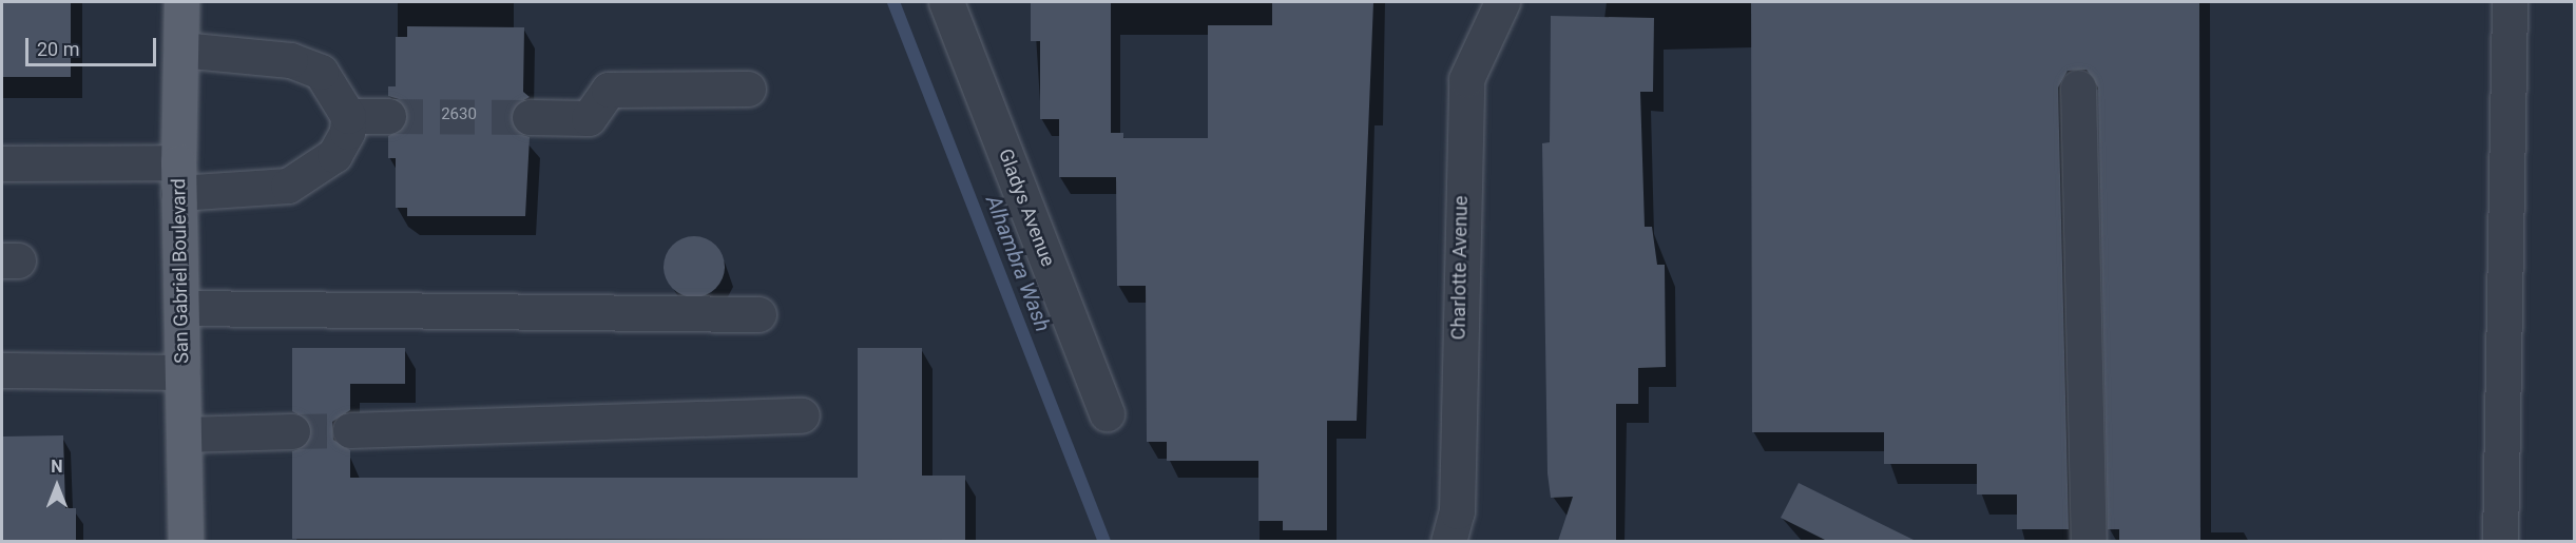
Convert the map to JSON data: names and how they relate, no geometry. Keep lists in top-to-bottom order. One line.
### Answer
{"streets":{"main road":["San Gabriel Boulevard"],"street":["Gladys Avenue","Charlotte Avenue"]},"water":["Alhambra Wash"],"house_numbers":["2630"],"scale_bar":"20 m","north":"top"}
